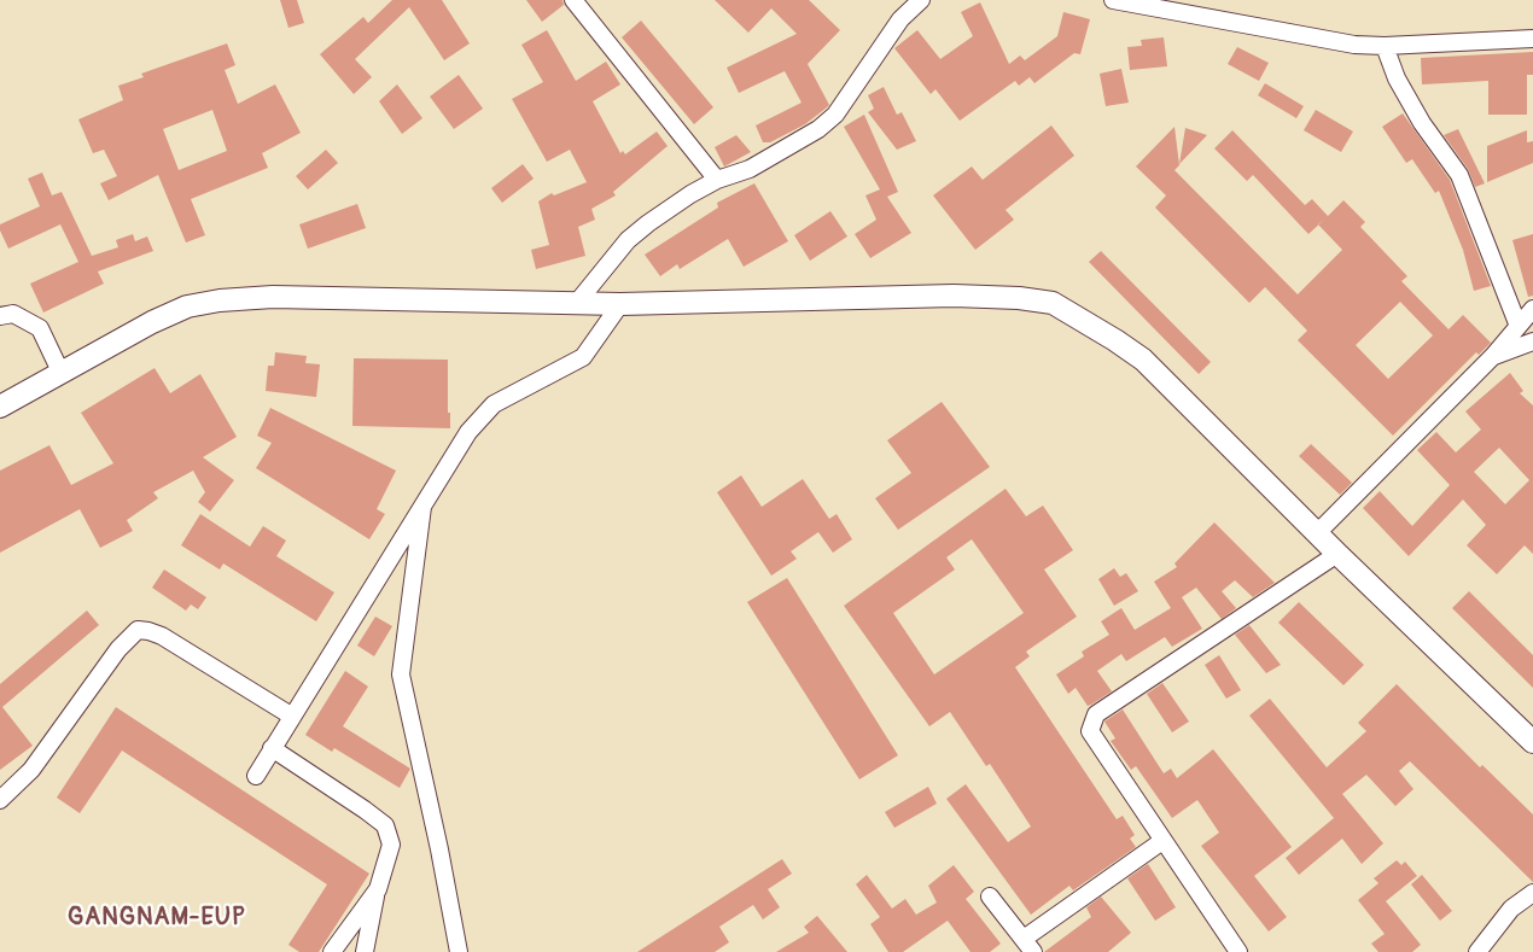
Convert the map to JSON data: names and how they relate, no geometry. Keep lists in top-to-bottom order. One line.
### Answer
{"districts":["GANGNAM-EUP"]}
